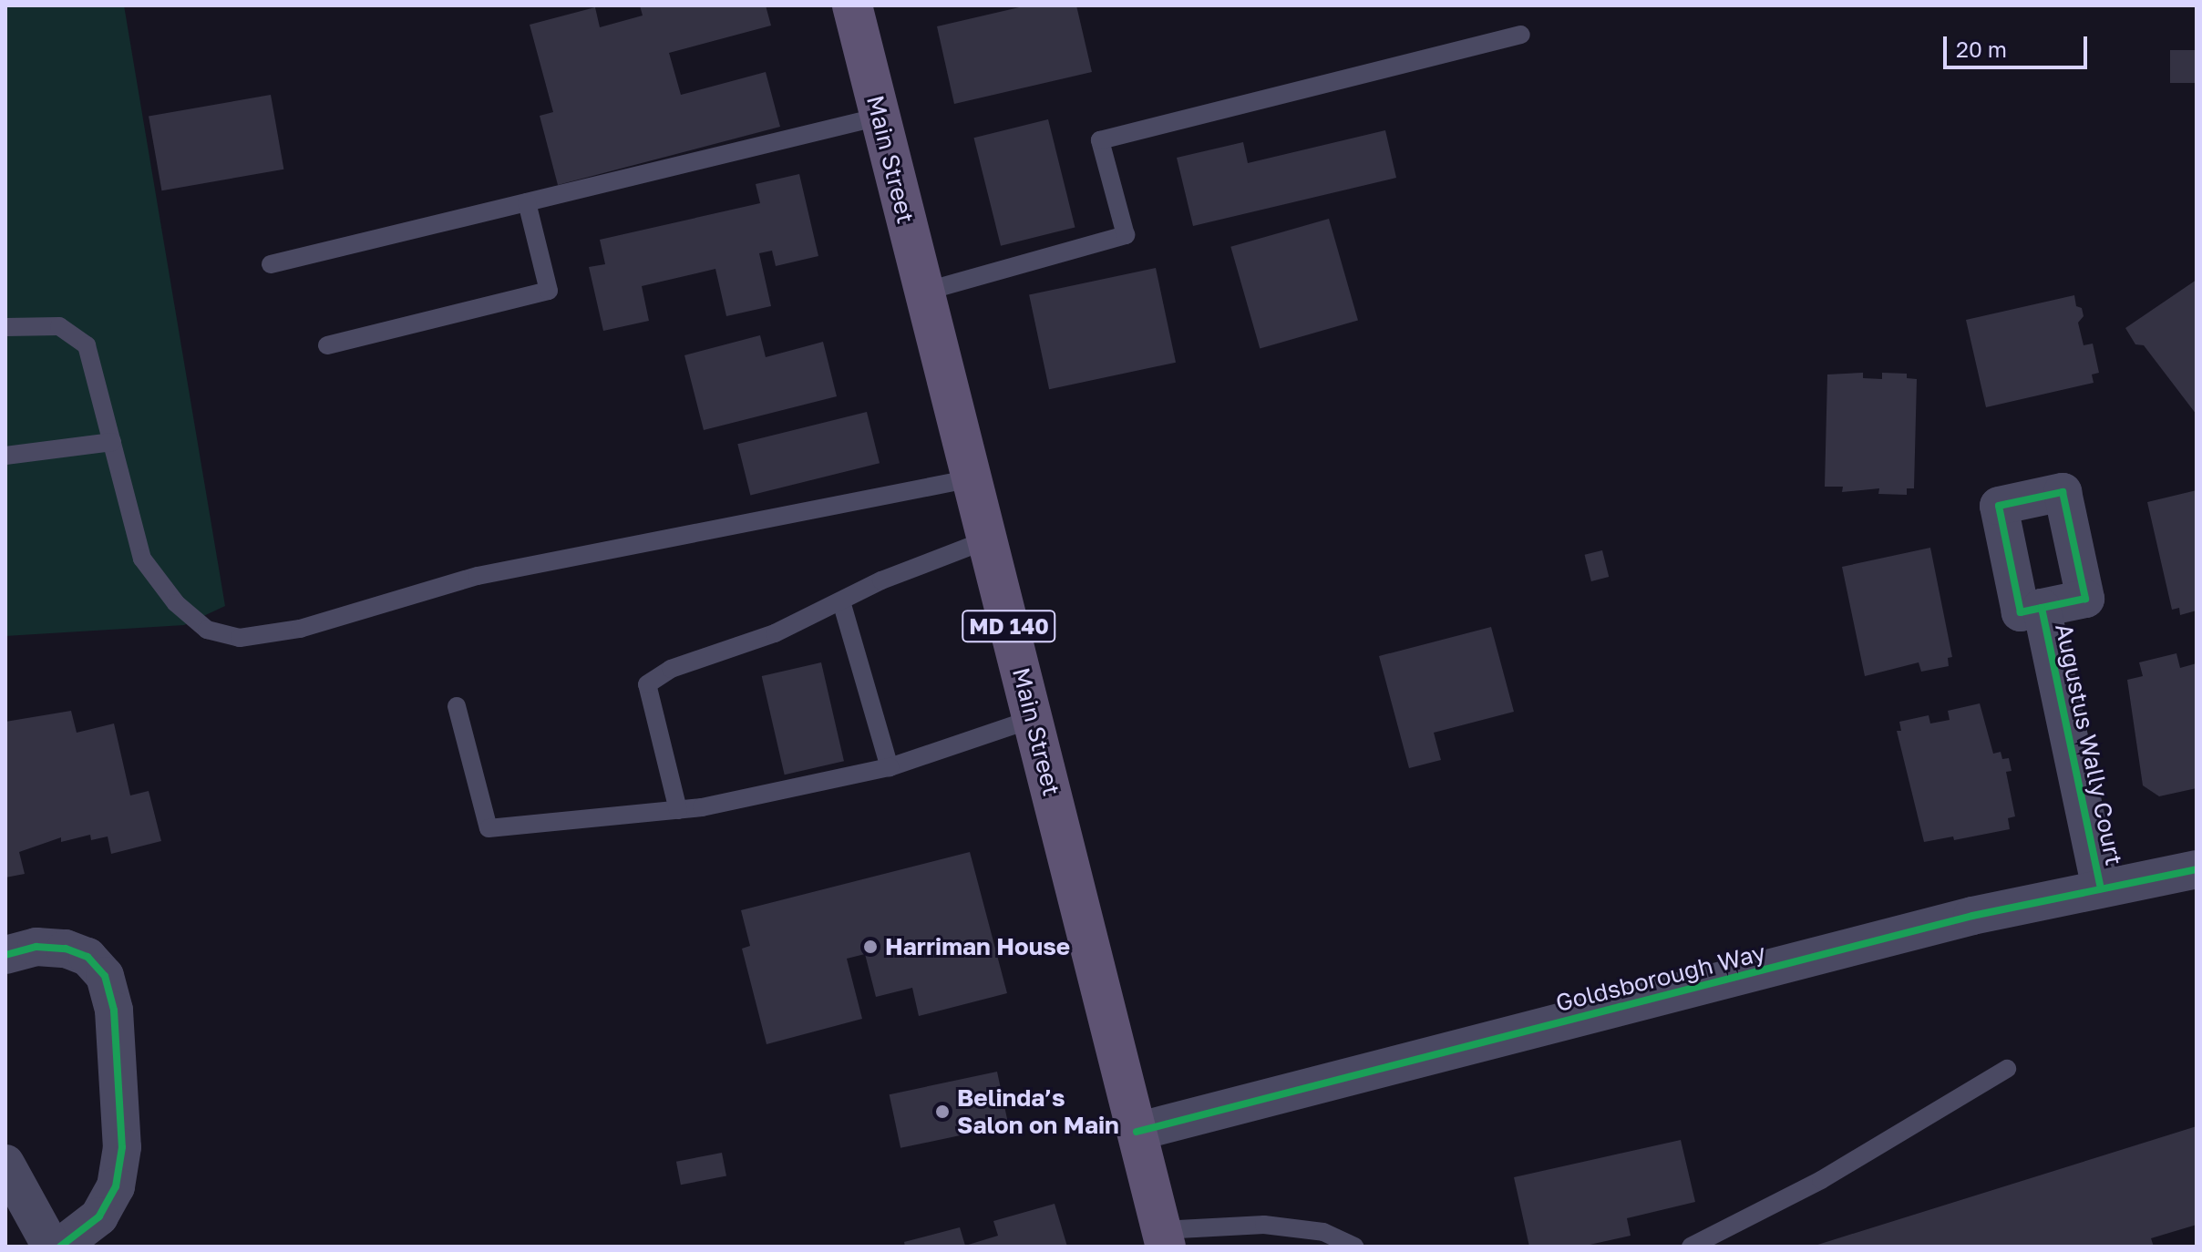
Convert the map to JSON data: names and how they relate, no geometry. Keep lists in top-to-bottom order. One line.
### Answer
{"streets":{"main road":["Main Street","MD 140"],"street":["Augustus Wally Court","Goldsborough Way"]},"crossings":[["Main Street","Goldsborough Way"],["Augustus Wally Court","Goldsborough Way"]],"places":["Harriman House","Belinda’s Salon on Main"],"scale_bar":"20 m"}
